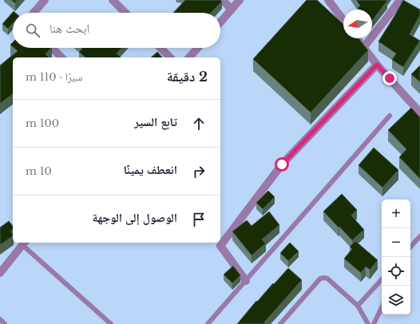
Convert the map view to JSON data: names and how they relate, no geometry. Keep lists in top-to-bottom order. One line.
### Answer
{"north":"left","page":{"search":"ابحث هنا","heading":["2 دقيقة","سيرًا · 110 m"],"list":[["تابع السير","100 m"],["انعطف يمينًا","10 m"],"الوصول إلى الوجهة"],"map_buttons":["+","−"]}}
